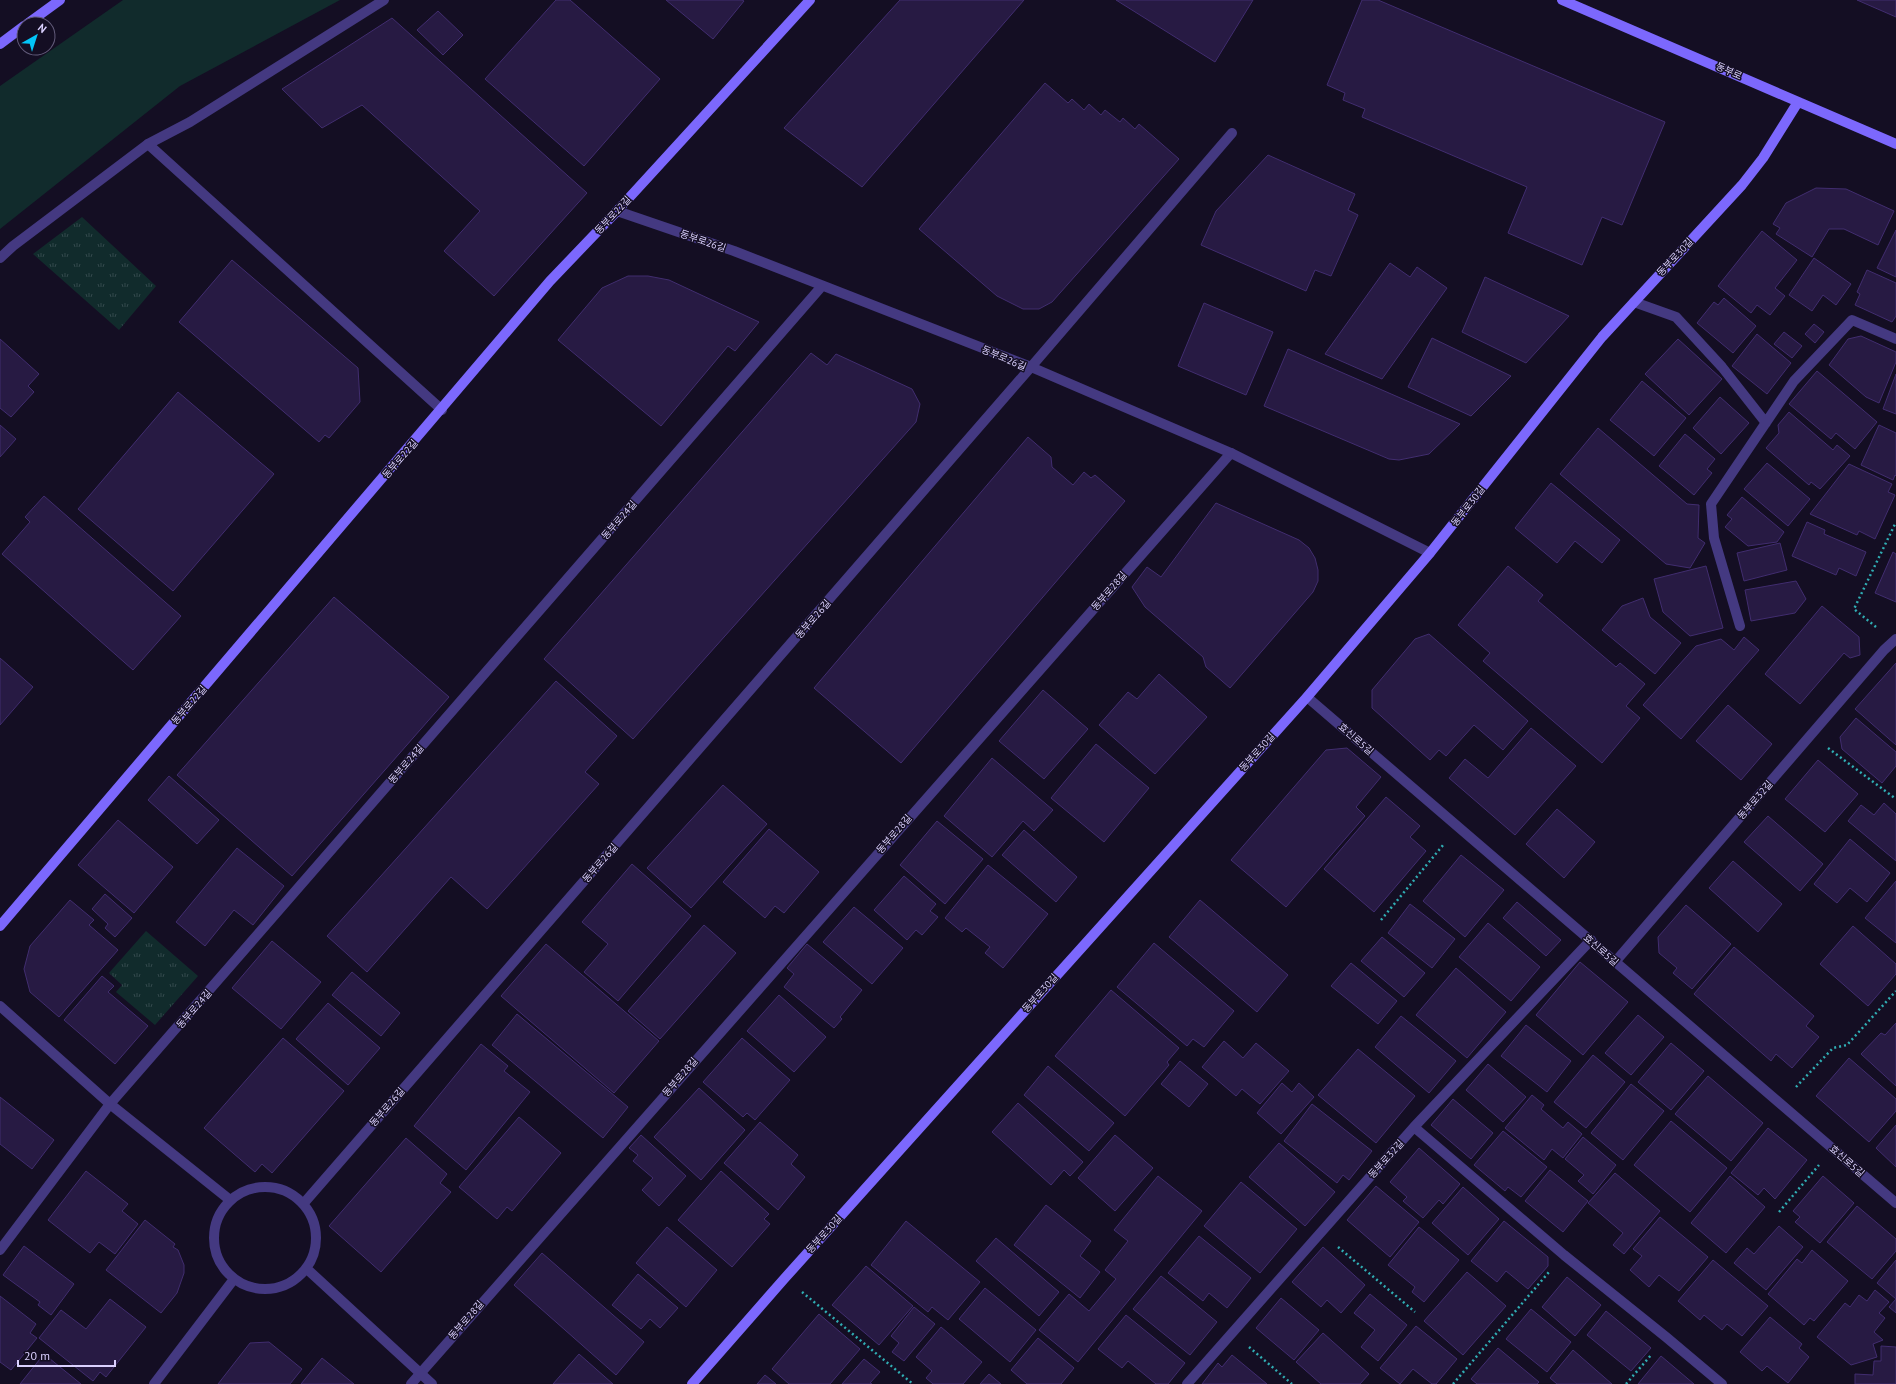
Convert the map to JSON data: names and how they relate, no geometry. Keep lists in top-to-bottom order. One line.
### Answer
{"streets":{"main road":["동부로","동부로22길","동부로30길"],"street":["동부로26길","동부로24길","동부로28길","효신로5길","동부로32길"]},"crossings":[["동부로","동부로30길"],["동부로22길","동부로26길"],["동부로26길","동부로24길"],["동부로30길","효신로5길"],["효신로5길","동부로32길"]],"scale_bar":"20 m","north":"top right"}
